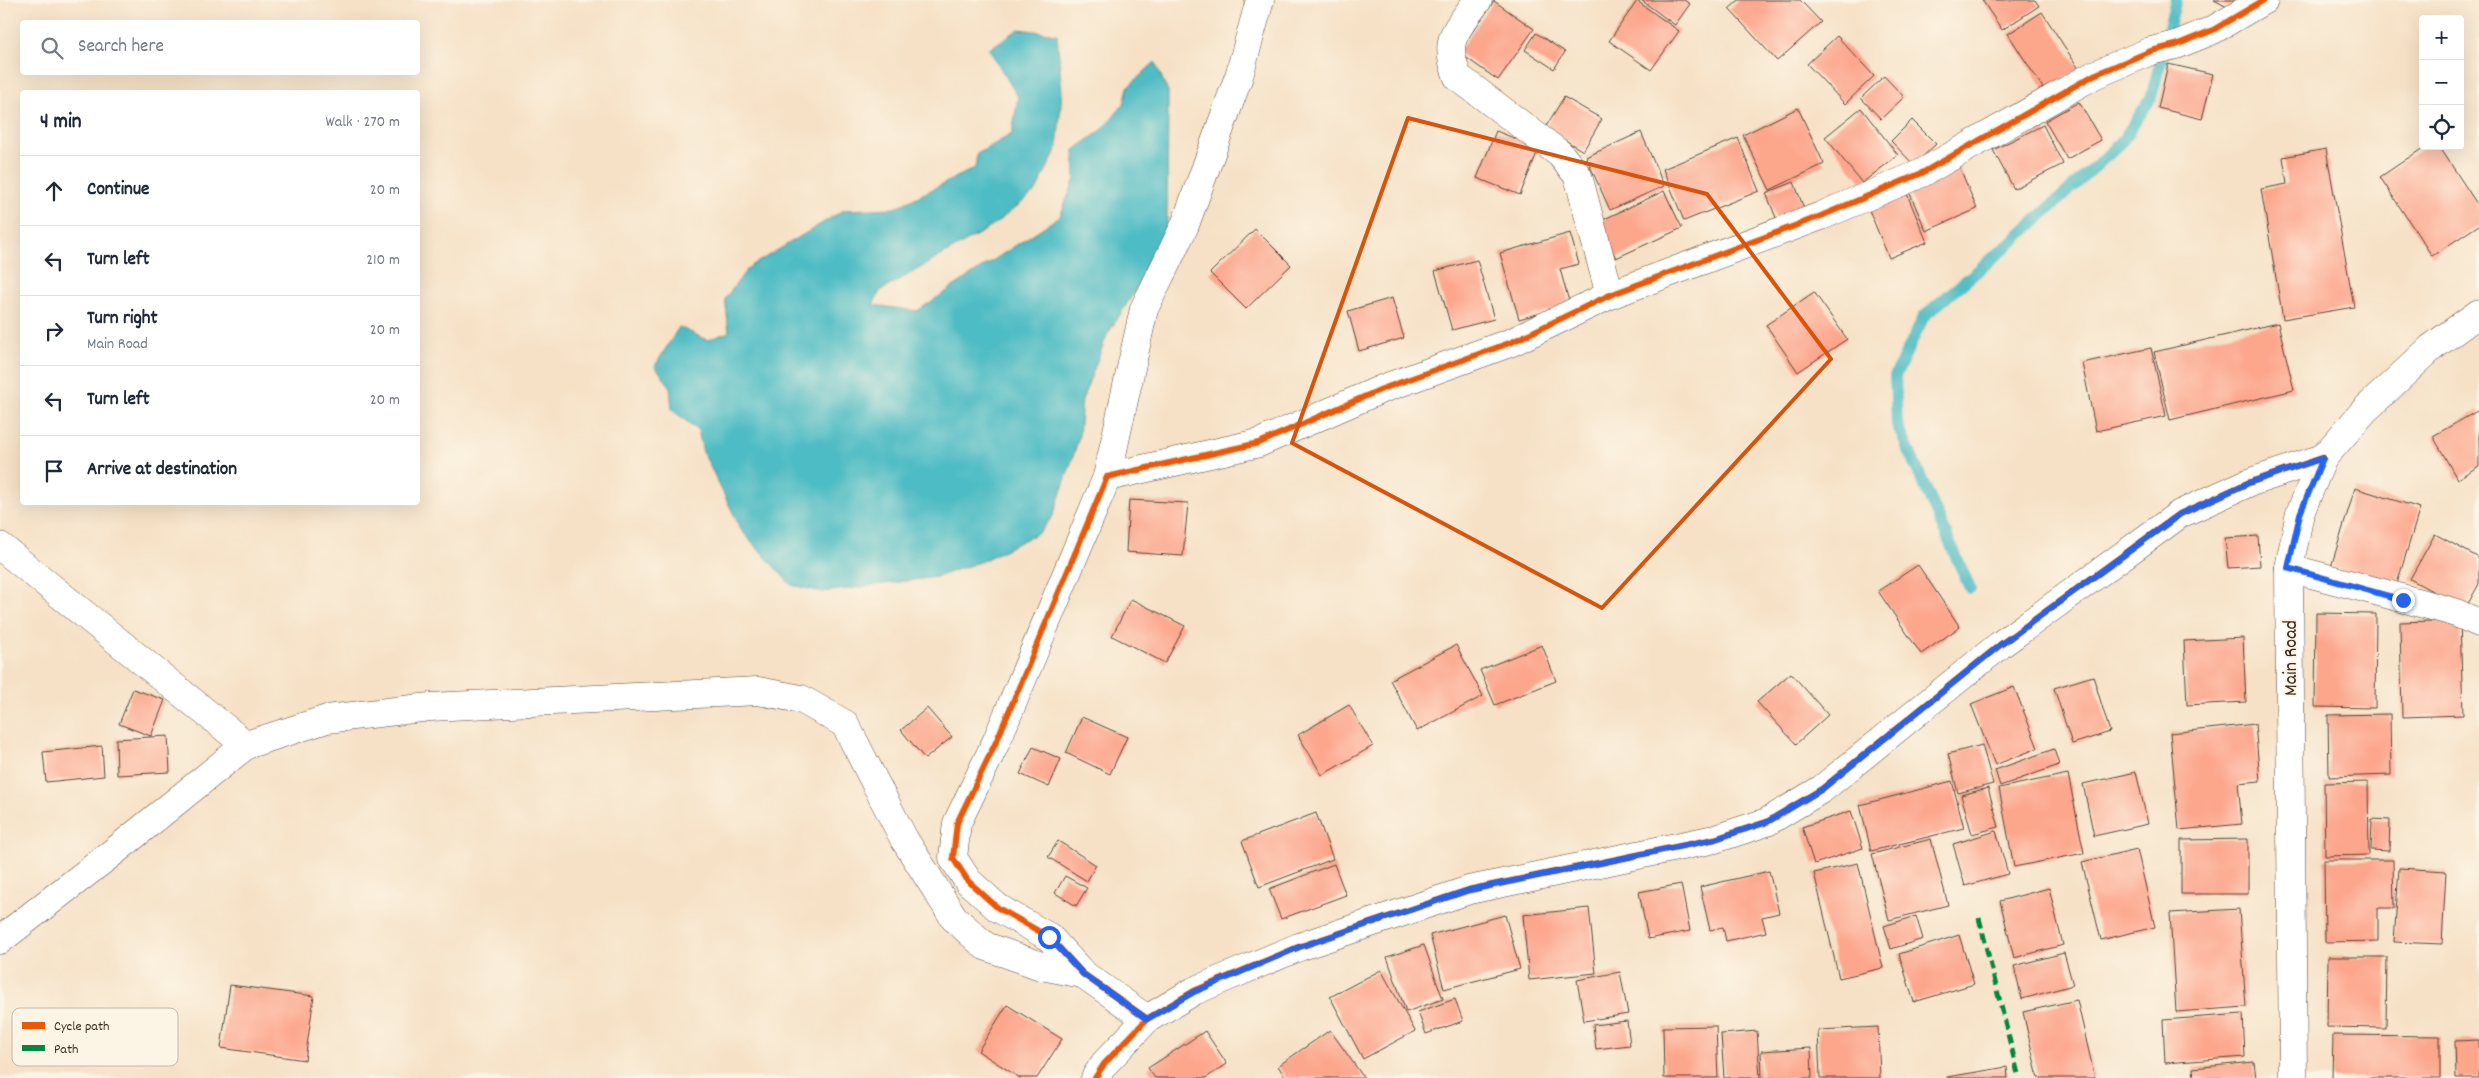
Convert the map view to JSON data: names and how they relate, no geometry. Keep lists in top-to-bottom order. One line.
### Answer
{"streets":{"street":["Main Road"]},"legend":["Cycle path","Path"],"page":{"map_buttons":["+","−"],"search":"Search here","heading":["4 min","Walk · 270 m"],"list":[["Continue","20 m"],["Turn left","210 m"],["Turn right","Main Road","20 m"],["Turn left","20 m"],"Arrive at destination"]}}
